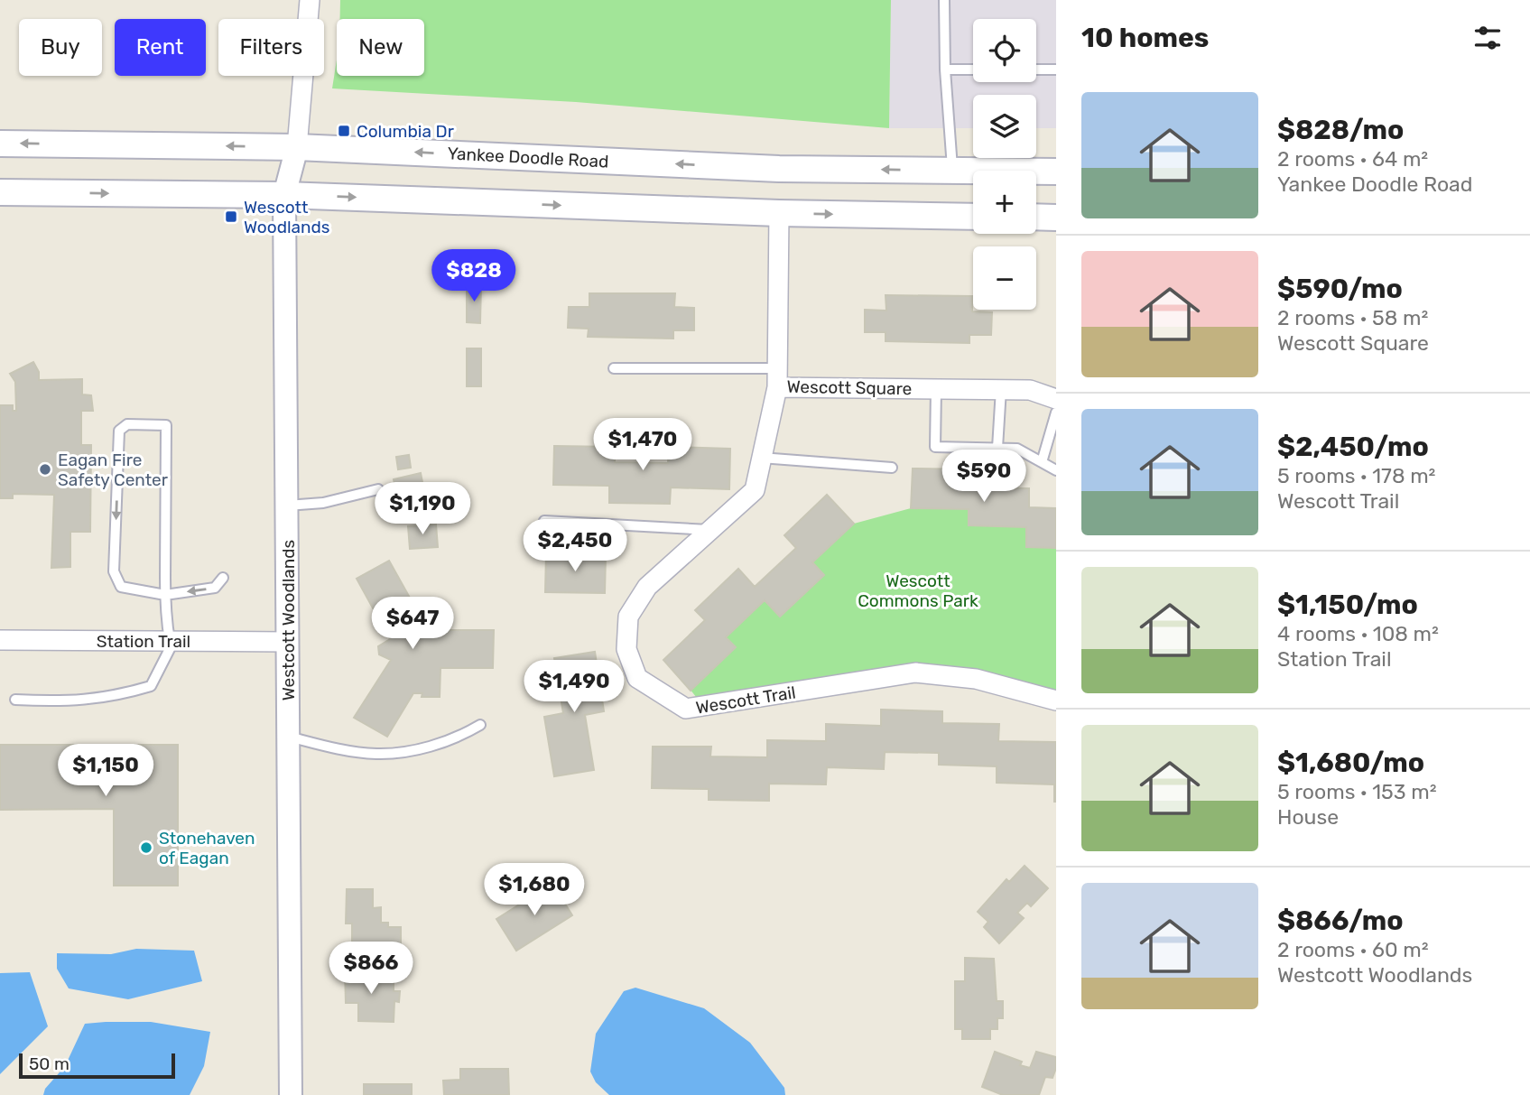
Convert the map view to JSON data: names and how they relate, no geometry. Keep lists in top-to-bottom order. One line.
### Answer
{"streets":{"main road":["Yankee Doodle Road"],"street":["Wescott Square","Westcott Woodlands","Station Trail","Wescott Trail"]},"crossings":[["Yankee Doodle Road","Westcott Woodlands"],["Wescott Square","Wescott Trail"],["Westcott Woodlands","Station Trail"]],"parks":["Wescott Commons Park"],"places":{"transit":["Columbia Dr","Wescott Woodlands"],"other":["Eagan Fire Safety Center","Stonehaven of Eagan"]},"scale_bar":"50 m","page":{"heading":"10 homes","map_buttons":["+","−"],"chip":["Buy","Rent","Filters","New"],"list":[{"name":"$828/mo","note":"2 rooms · 64 m² · Yankee Doodle Road"},{"name":"$590/mo","note":"2 rooms · 58 m² · Wescott Square"},{"name":"$2,450/mo","note":"5 rooms · 178 m² · Wescott Trail"},{"name":"$1,150/mo","note":"4 rooms · 108 m² · Station Trail"},{"name":"$1,680/mo","note":"5 rooms · 153 m² · House"},{"name":"$866/mo","note":"2 rooms · 60 m² · Westcott Woodlands"}],"price":["$828","$1,470","$590","$1,190","$2,450","$647","$1,490","$1,150","$1,680","$866"],"scale":"50 m"}}
